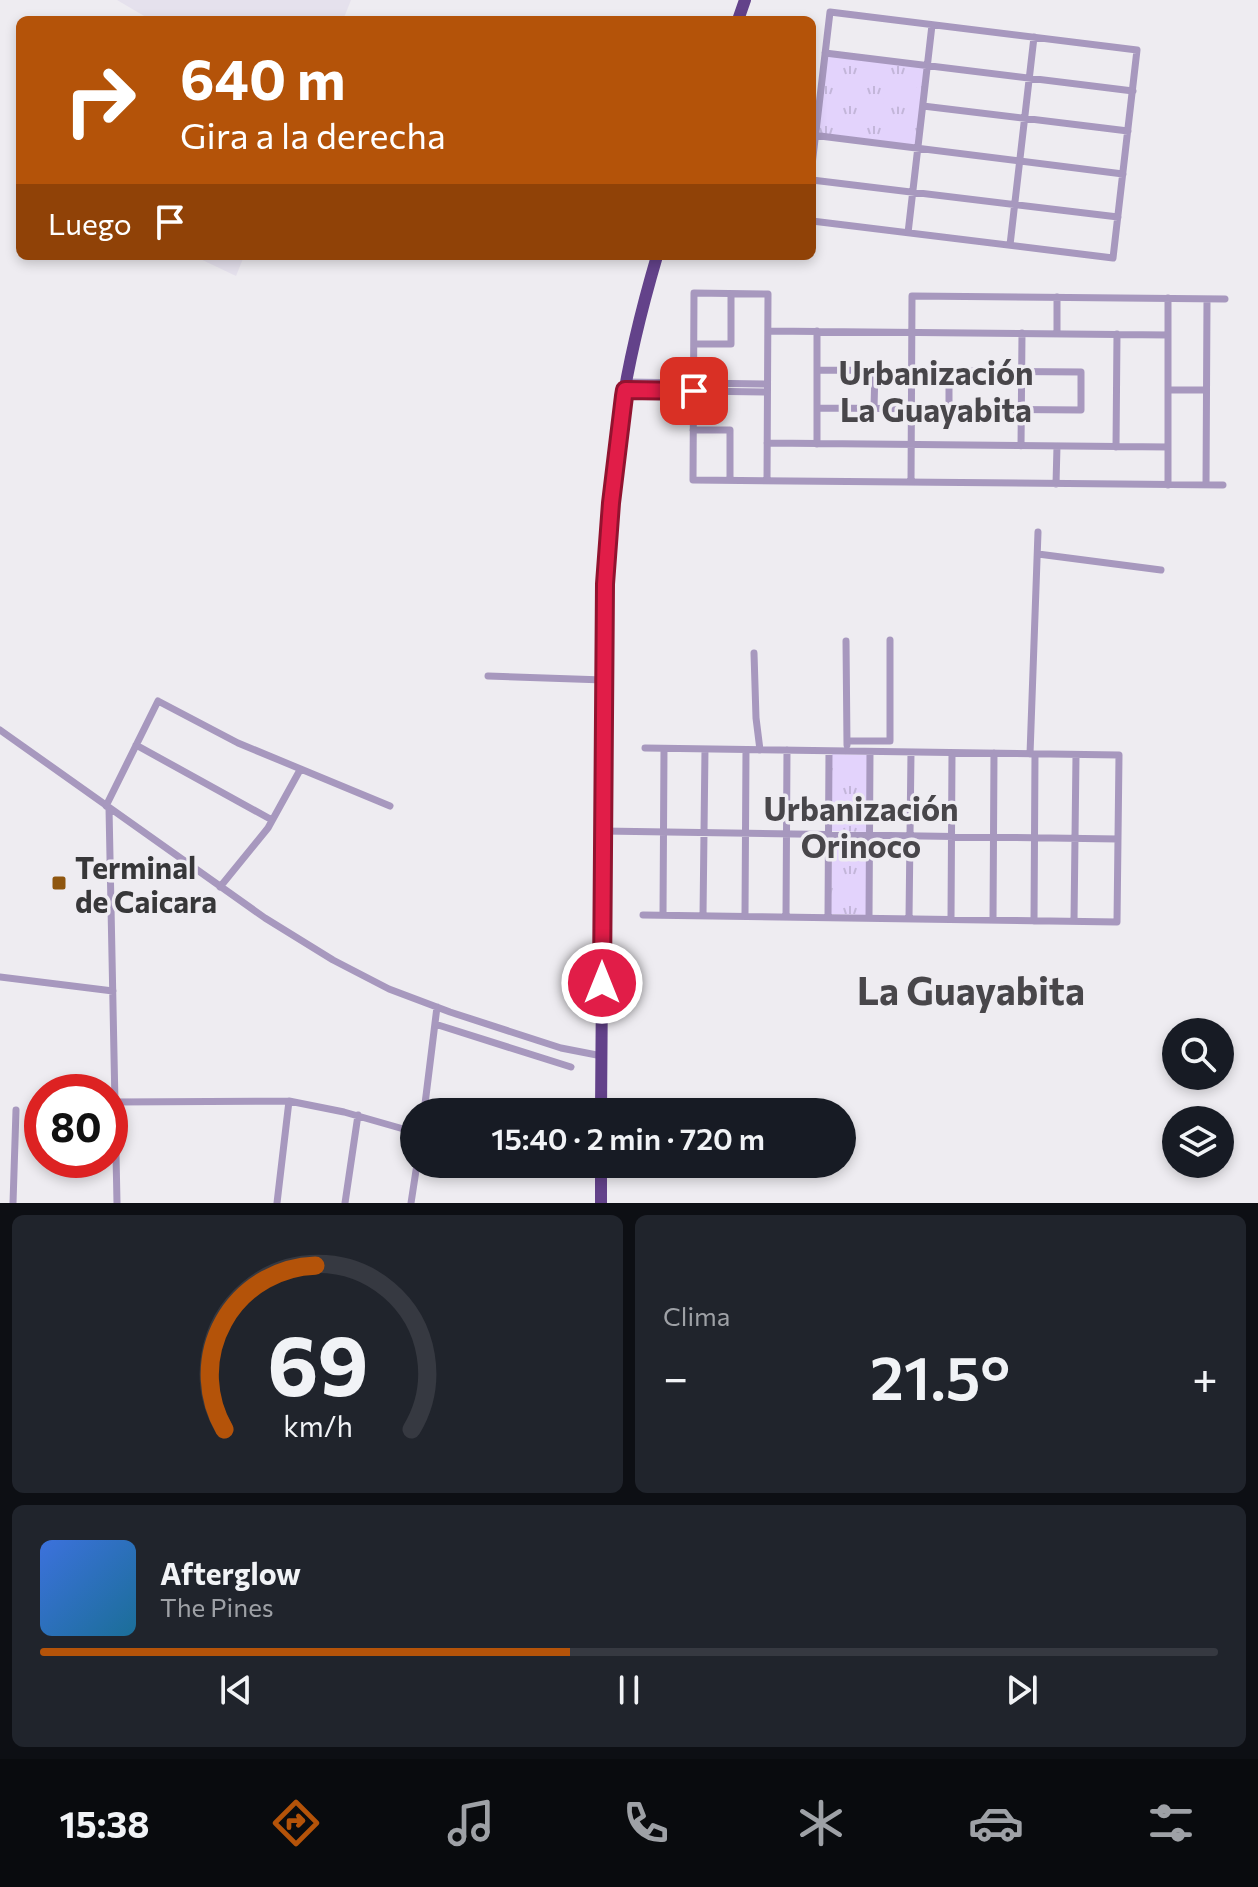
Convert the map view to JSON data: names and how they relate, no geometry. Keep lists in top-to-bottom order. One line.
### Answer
{"districts":["Urbanización La Guayabita","Urbanización Orinoco","La Guayabita"],"places":{"transit":["Terminal de Caicara"]},"page":{"turn":["640 m","Gira a la derecha"],"then":"Luego","limit":"80","trip":"15:40 · 2 min · 720 m","tile":"Clima","heat":["−","21.5°","+"],"song":["Afterglow","The Pines"],"tabs":"15:38","gauge":["69","km/h"]}}
